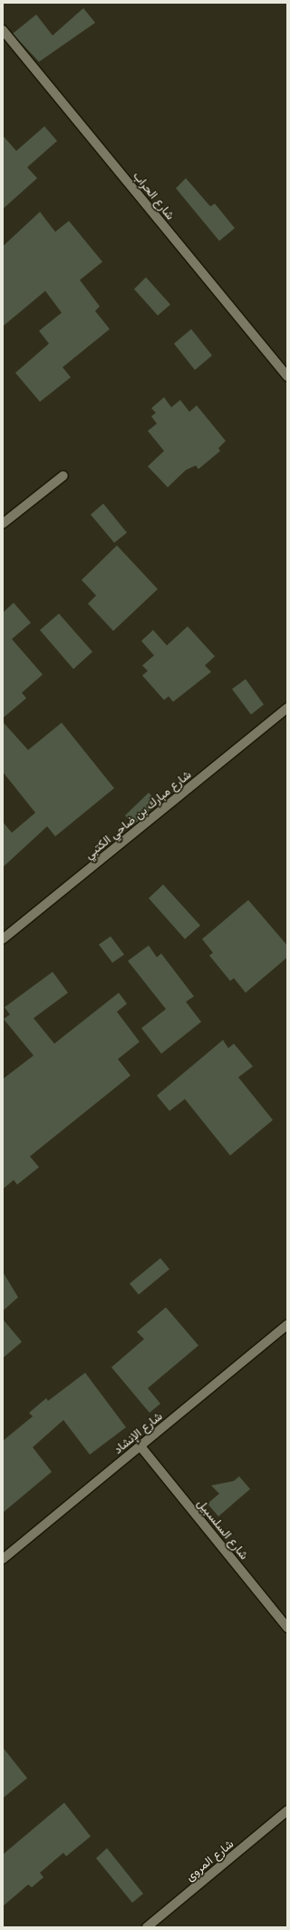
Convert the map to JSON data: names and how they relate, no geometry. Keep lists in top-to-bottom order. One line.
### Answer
{"streets":{"street":["شارع الحراب","شارع مبارك بن ضاحي الكتبي","شارع الإنشاد","شارع السلسبيل","شارع المروى"]},"crossings":[["شارع الإنشاد","شارع السلسبيل"]]}
